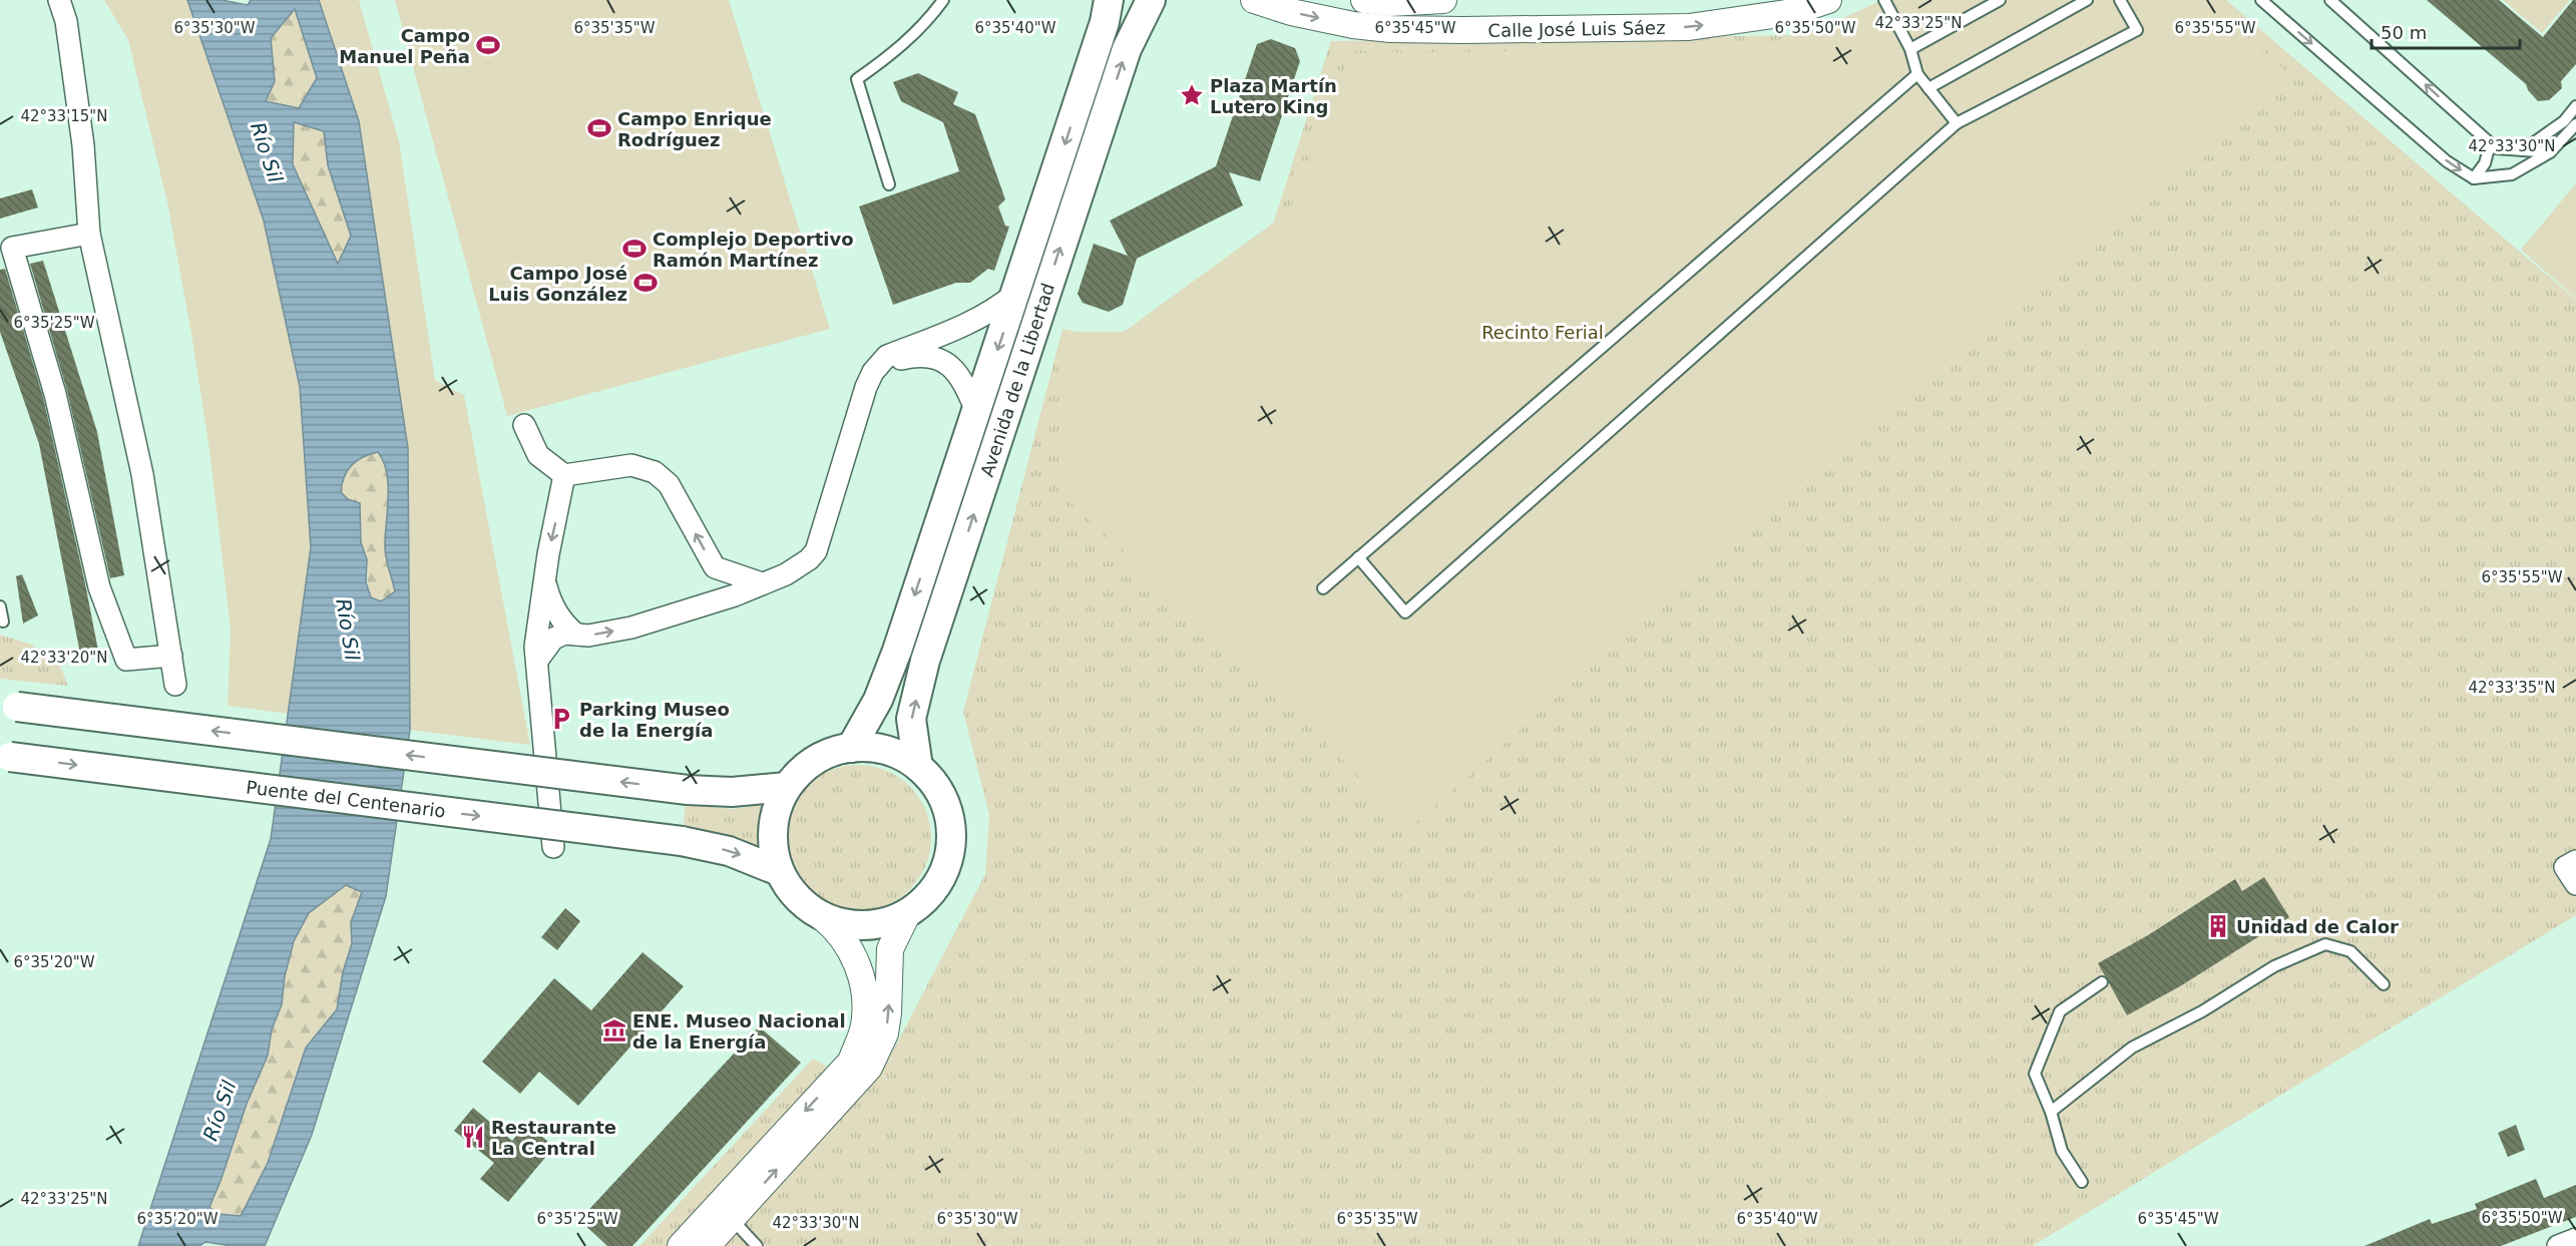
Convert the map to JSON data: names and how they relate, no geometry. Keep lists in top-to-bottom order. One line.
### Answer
{"streets":{"main road":["Avenida de la Libertad","Puente del Centenario"],"street":["Calle José Luis Sáez"]},"crossings":[["Avenida de la Libertad","Puente del Centenario"]],"one_way":["Calle José Luis Sáez"],"water":["Río Sil"],"parks":["Recinto Ferial"],"places":{"sports":["Campo Manuel Peña","Campo Enrique Rodríguez","Complejo Deportivo Ramón Martínez","Campo José Luis González"],"place":["Plaza Martín Lutero King"],"parking":["Parking Museo de la Energía"],"building":["Unidad de Calor"],"museum":["ENE. Museo Nacional de la Energía"],"restaurant":["Restaurante La Central"]},"scale_bar":"50 m","coordinates":["42°33'25\"N","6°35'30\"W","6°35'35\"W","6°35'40\"W","6°35'45\"W","6°35'50\"W","6°35'55\"W","42°33'15\"N","42°33'30\"N","6°35'25\"W","42°33'20\"N","42°33'35\"N","6°35'20\"W"]}
